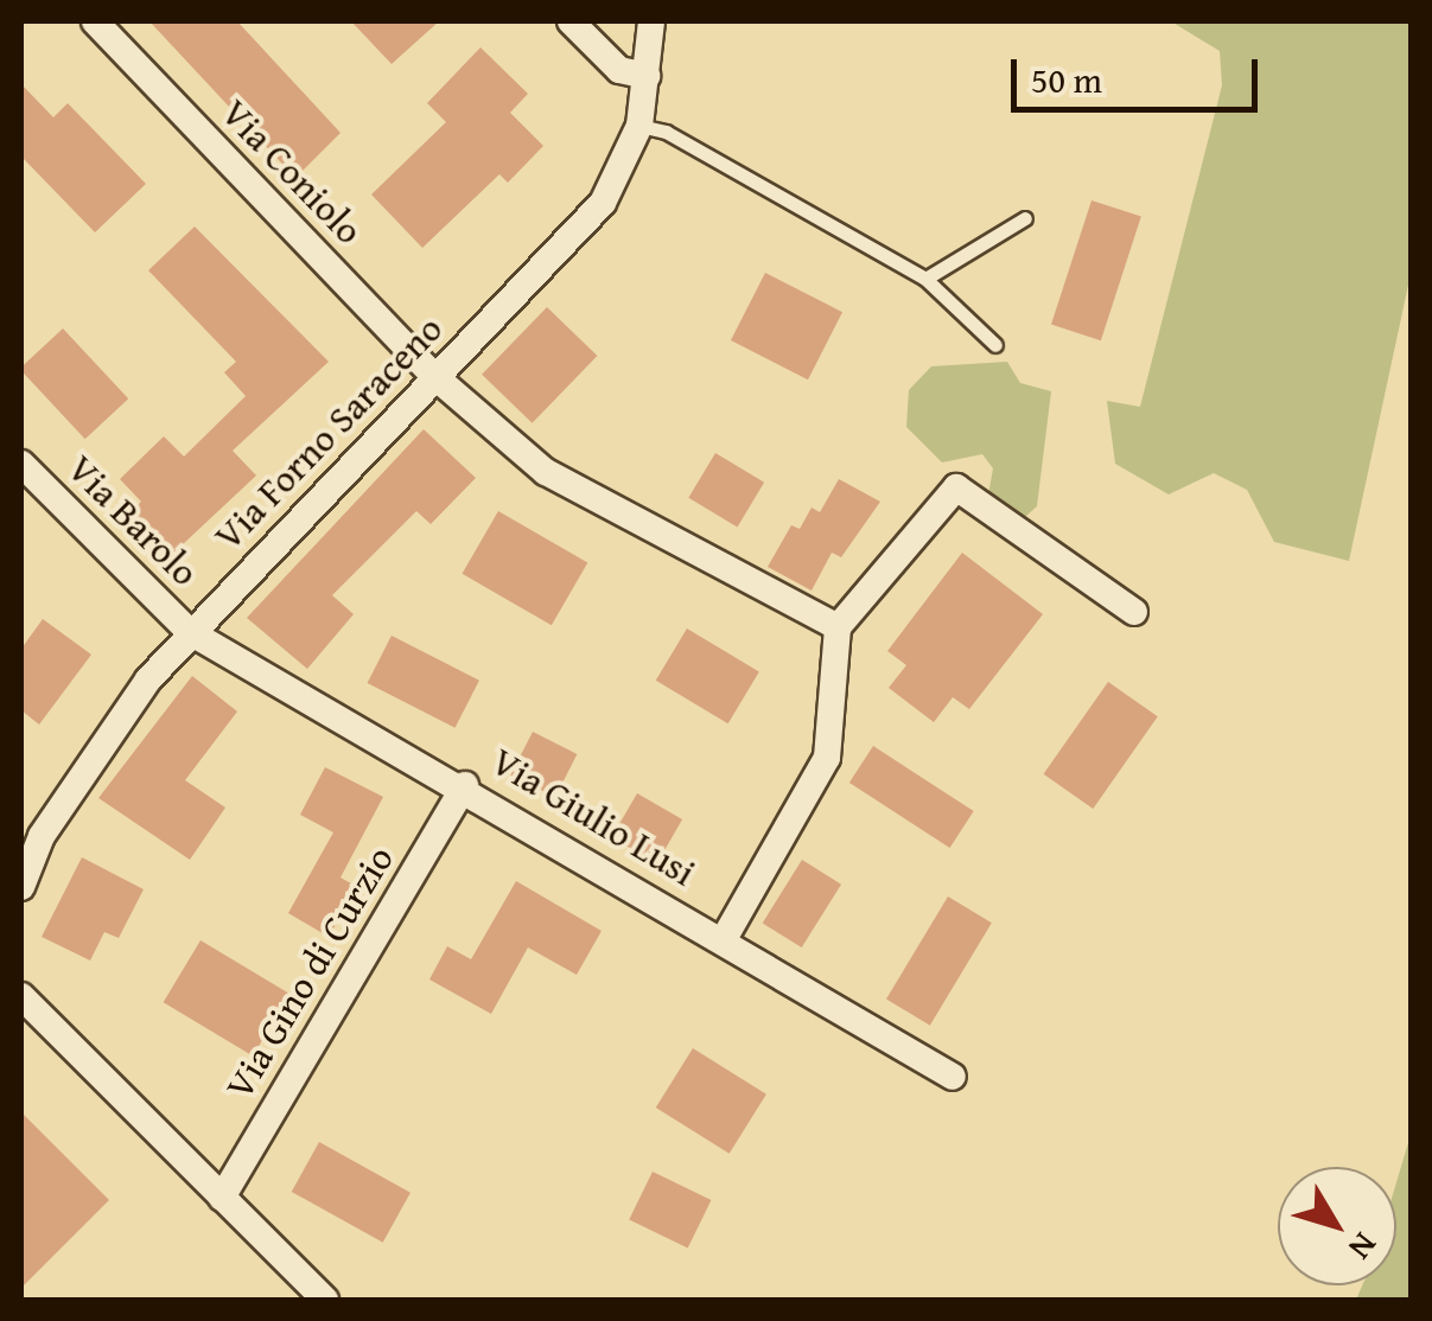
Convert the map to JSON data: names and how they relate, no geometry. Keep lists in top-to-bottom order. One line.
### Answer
{"streets":{"street":["Via Coniolo","Via Forno Saraceno","Via Barolo","Via Giulio Lusi","Via Gino di Curzio"]},"crossings":[["Via Coniolo","Via Forno Saraceno"],["Via Forno Saraceno","Via Barolo"],["Via Forno Saraceno","Via Giulio Lusi"],["Via Barolo","Via Giulio Lusi"],["Via Giulio Lusi","Via Gino di Curzio"]],"scale_bar":"50 m","north":"bottom right"}
